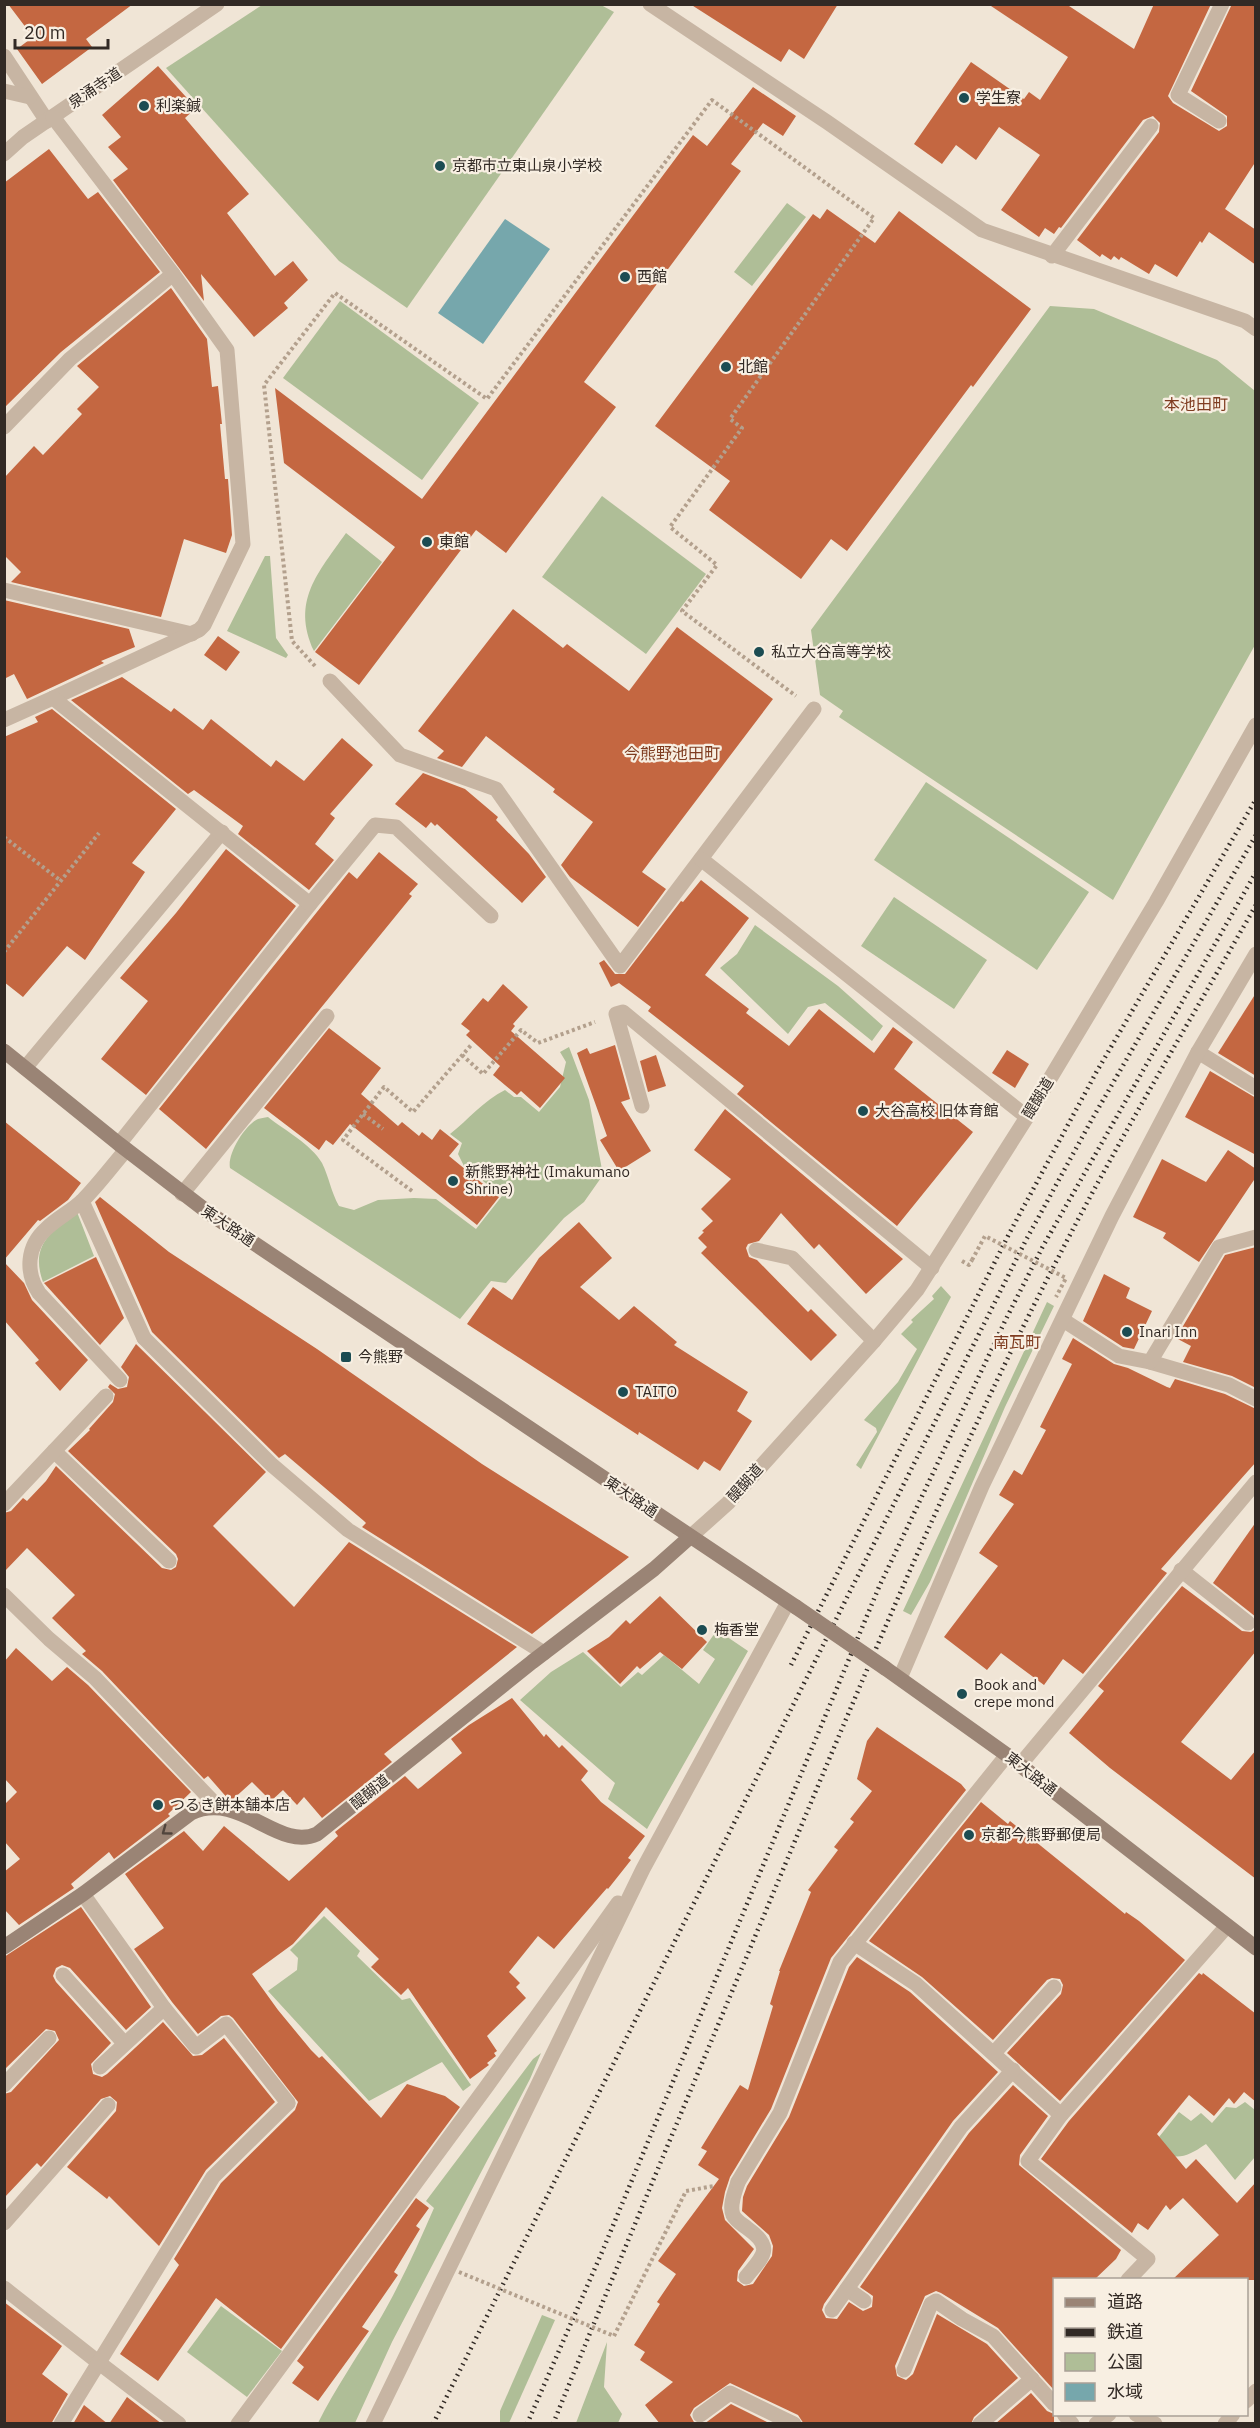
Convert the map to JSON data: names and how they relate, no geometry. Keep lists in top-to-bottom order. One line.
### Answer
{"streets":{"main road":["醍醐道","東大路通"],"street":["泉涌寺道"]},"crossings":[["醍醐道","東大路通"]],"districts":["本池田町","今熊野池田町","南瓦町"],"places":{"other":["学生寮","利楽鍼","京都市立東山泉小学校","西館","北館","東館","私立大谷高等学校","大谷高校 旧体育館","新熊野神社 (Imakumano Shrine)","Inari Inn","TAITO","梅香堂","Book and crepe mond","つるき餅本舗本店","京都今熊野郵便局"],"transit":["今熊野"]},"legend":["道路","鉄道","公園","水域"],"scale_bar":"20 m"}
